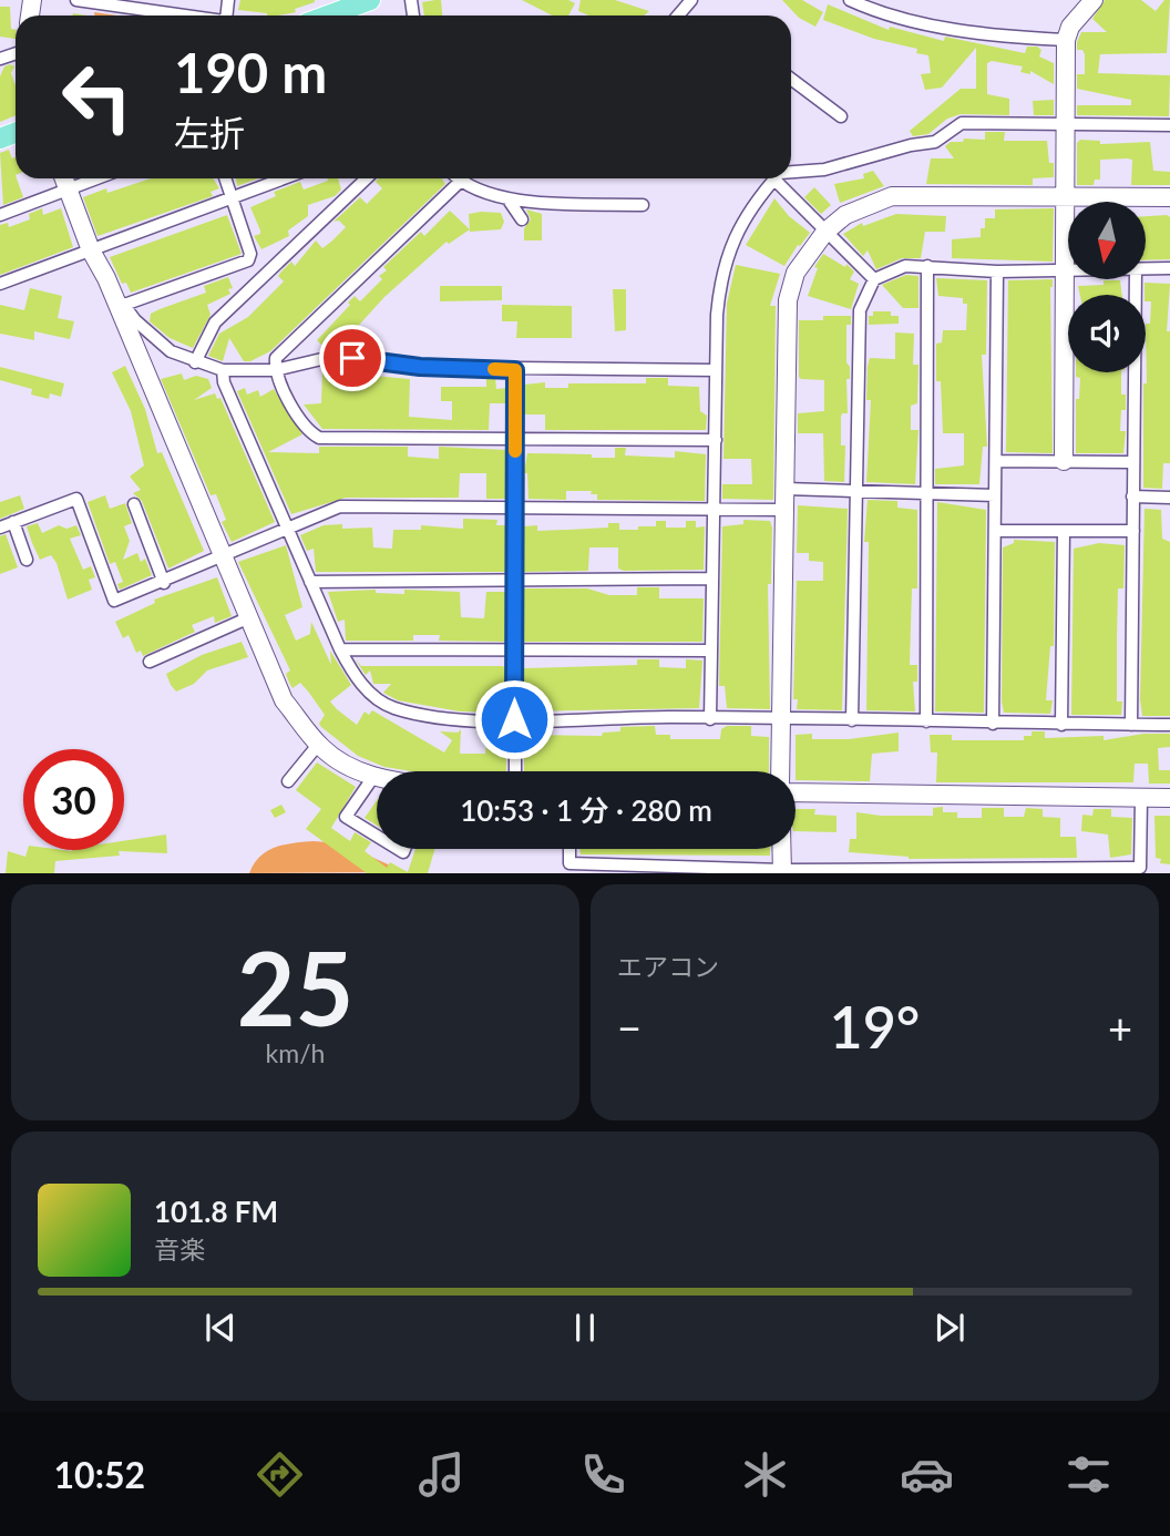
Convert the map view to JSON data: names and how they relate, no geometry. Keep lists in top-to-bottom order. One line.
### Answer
{"north":"bottom","page":{"turn":["190 m","左折"],"limit":"30","trip":"10:53 · 1 分 · 280 m","tile":[["25","km/h"],"エアコン"],"heat":["−","19°","+"],"song":["101.8 FM","音楽"],"tabs":"10:52"}}
